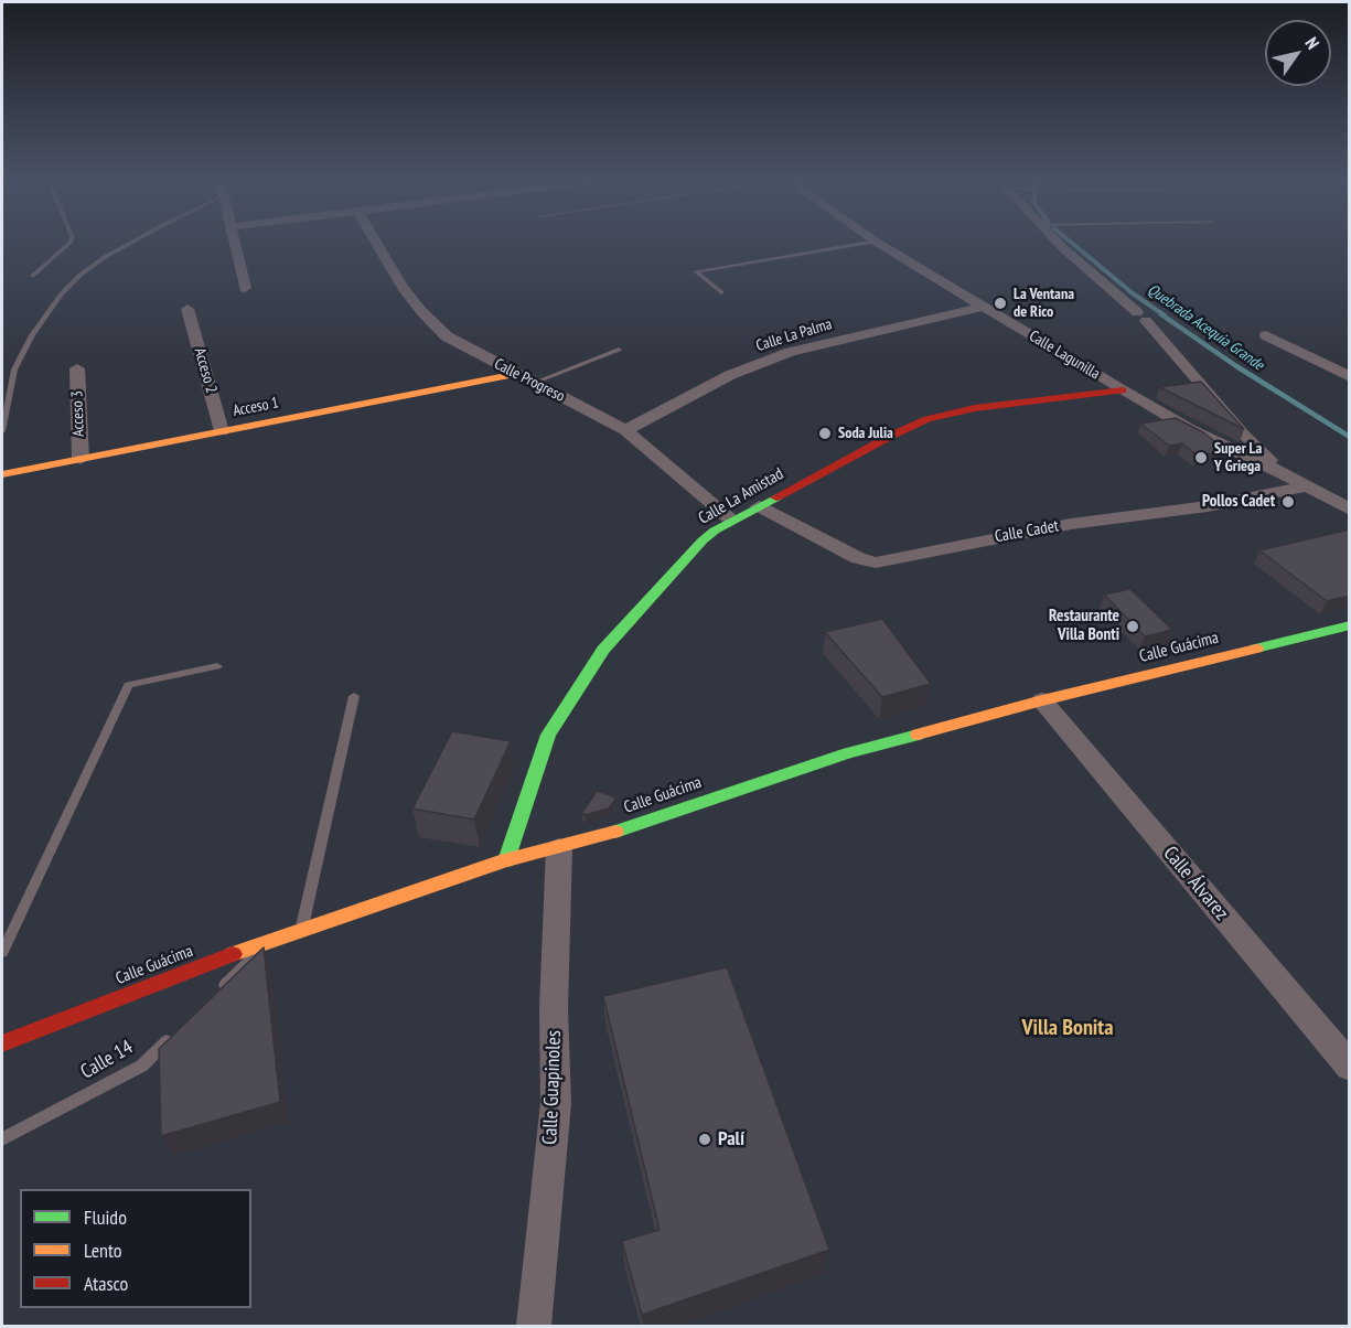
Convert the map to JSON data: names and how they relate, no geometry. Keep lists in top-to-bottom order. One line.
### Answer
{"streets":{"street":["Calle La Palma","Calle Lagunilla","Acceso 2","Calle Progreso","Acceso 1","Acceso 3","Calle La Amistad","Calle Cadet","Calle Guácima","Calle Álvarez","Calle Guapinoles"],"lane":["Calle 14"]},"crossings":[["Calle La Palma","Calle Lagunilla"],["Calle La Palma","Calle Progreso"],["Calle Lagunilla","Calle La Amistad"],["Calle Lagunilla","Calle Cadet"],["Acceso 2","Acceso 1"],["Calle Progreso","Acceso 1"],["Calle Progreso","Calle La Amistad"],["Acceso 1","Acceso 3"],["Calle La Amistad","Calle Cadet"],["Calle La Amistad","Calle Guácima"],["Calle Guácima","Calle Álvarez"],["Calle Guácima","Calle Guapinoles"]],"districts":["Villa Bonita"],"water":["Quebrada Acequia Grande"],"places":["La Ventana de Rico","Soda Julia","Super La Y Griega","Pollos Cadet","Restaurante Villa Bonti","Palí"],"legend":["Fluido","Lento","Atasco"],"north":"top right"}
